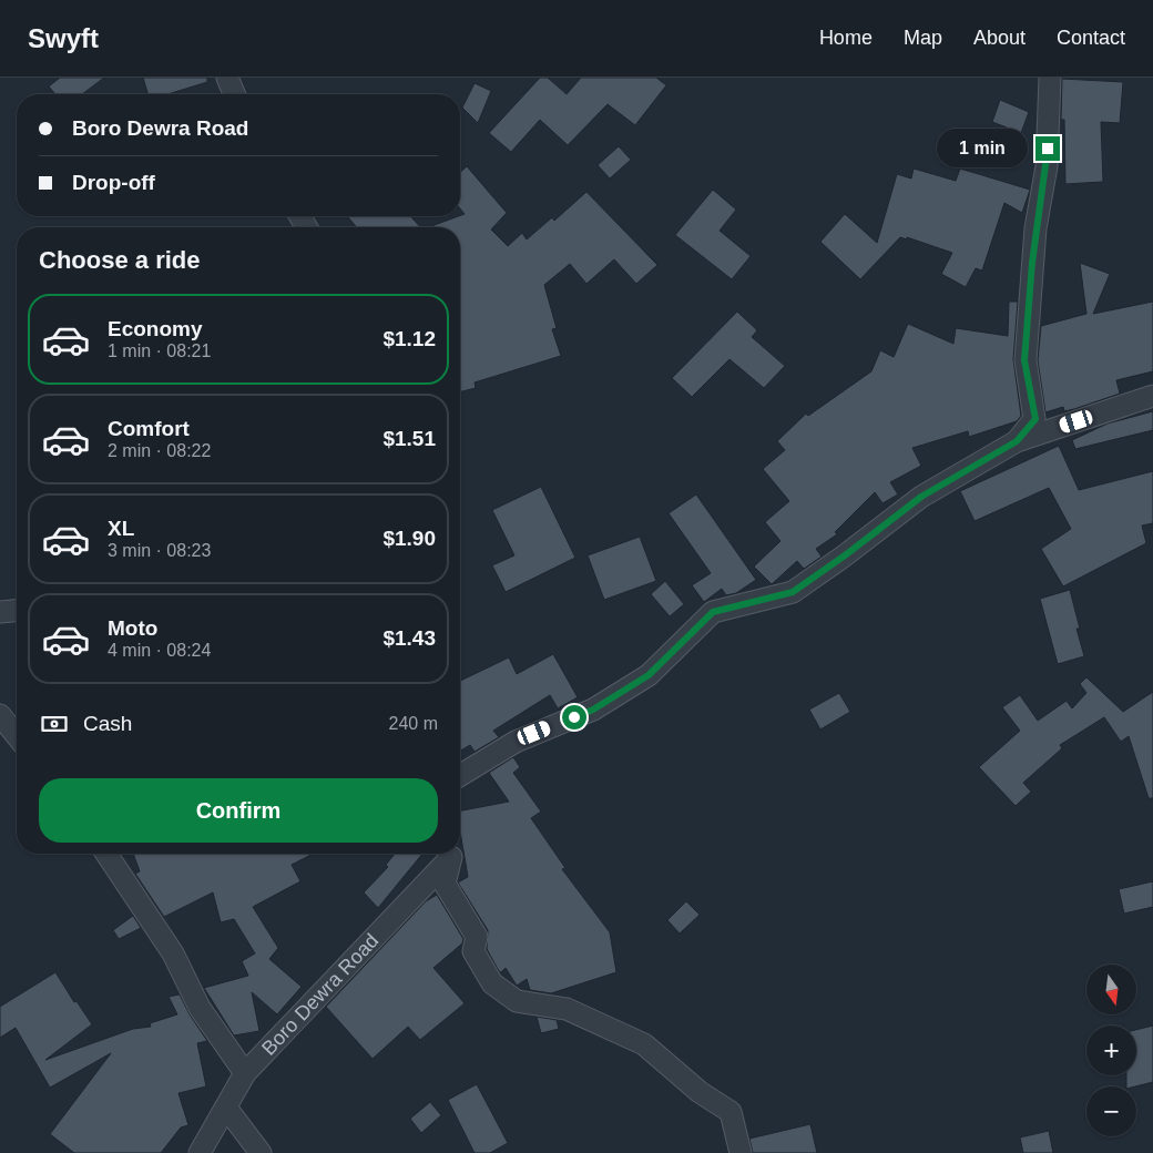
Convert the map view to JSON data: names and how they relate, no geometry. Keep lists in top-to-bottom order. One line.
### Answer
{"streets":{"street":["Boro Dewra Road"]},"north":"bottom","page":{"header":"Swyft","nav":["Home","Map","About","Contact"],"banner":["Boro Dewra Road","Drop-off"],"bubble":"1 min","heading":"Choose a ride","list":[{"name":"Economy","note":"1 min · 08:21","value":"$1.12"},{"name":"Comfort","note":"2 min · 08:22","value":"$1.51"},{"name":"XL","note":"3 min · 08:23","value":"$1.90"},{"name":"Moto","note":"4 min · 08:24","value":"$1.43"}],"pay":["Cash","240 m"],"buttons":"Confirm","map_buttons":["+","−"]}}
